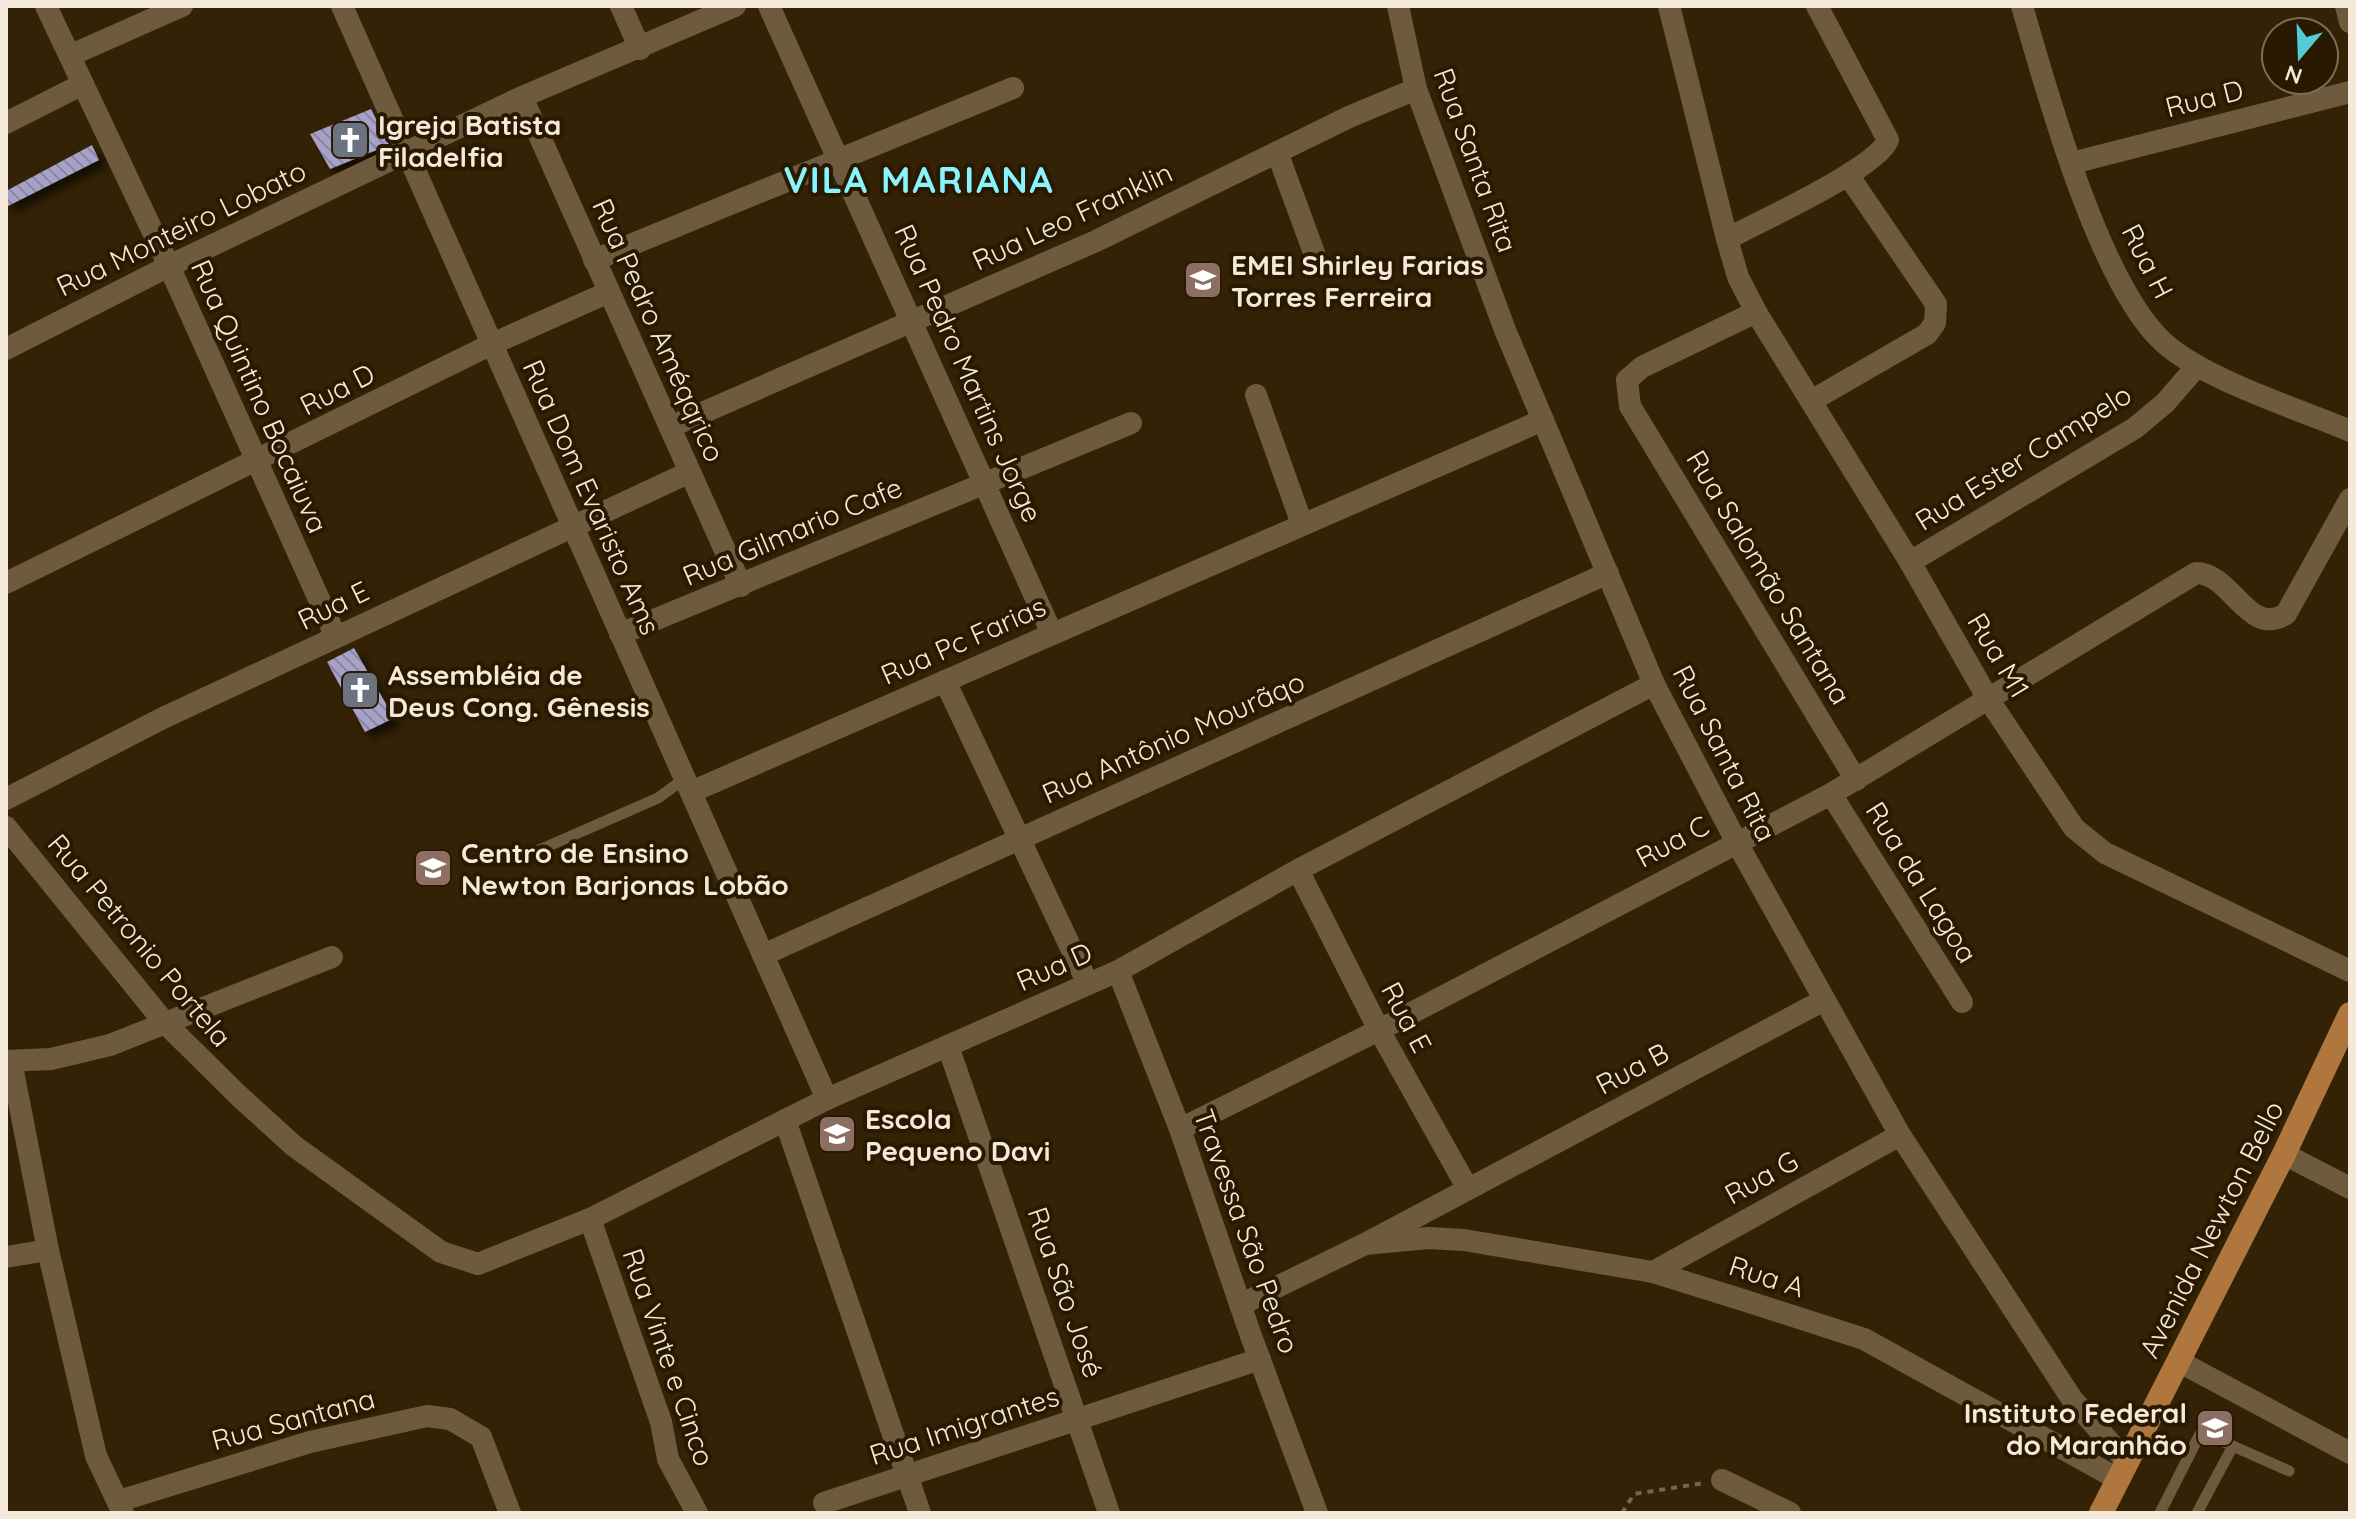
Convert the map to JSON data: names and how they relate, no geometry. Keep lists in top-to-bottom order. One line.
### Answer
{"streets":{"main road":["Avenida Newton Bello"],"street":["Rua D","Rua Santa Rita","Rua Leo Franklin","Rua Monteiro Lobato","Rua H","Rua Pedro Améqqrico","Rua Pedro Martins Jorge","Rua Quintino Bocaiuva","Rua Ester Campelo","Rua Dom Evaristo Ams","Rua Gilmario Cafe","Rua Salomão Santana","Rua E","Rua Pc Farias","Rua M1","Rua Antônio Mourãqo","Rua C","Rua da Lagoa","Rua Petronio Portela","Rua B","Rua G","Travessa São Pedro","Rua A","Rua São José","Rua Vinte e Cinco","Rua Santana","Rua Imigrantes"]},"crossings":[["Rua D","Rua Santa Rita"],["Rua D","Rua H"],["Rua D","Rua Pedro Améqqrico"],["Rua D","Rua Quintino Bocaiuva"],["Rua D","Rua Dom Evaristo Ams"],["Rua D","Rua E"],["Rua D","Rua Petronio Portela"],["Rua D","Travessa São Pedro"],["Rua D","Rua São José"],["Rua D","Rua Vinte e Cinco"],["Rua Santa Rita","Rua Leo Franklin"],["Rua Santa Rita","Rua Pc Farias"],["Rua Santa Rita","Rua Antônio Mourãqo"],["Rua Santa Rita","Rua C"],["Rua Santa Rita","Rua B"],["Rua Santa Rita","Rua G"],["Rua Santa Rita","Avenida Newton Bello"],["Rua Santa Rita","Rua A"],["Rua Leo Franklin","Rua Pedro Améqqrico"],["Rua Leo Franklin","Rua Pedro Martins Jorge"],["Rua Monteiro Lobato","Rua Pedro Améqqrico"],["Rua Monteiro Lobato","Rua Quintino Bocaiuva"],["Rua Monteiro Lobato","Rua Dom Evaristo Ams"],["Rua H","Rua Ester Campelo"],["Rua Pedro Améqqrico","Rua Gilmario Cafe"],["Rua Pedro Améqqrico","Rua E"],["Rua Pedro Martins Jorge","Rua Gilmario Cafe"],["Rua Pedro Martins Jorge","Rua Pc Farias"],["Rua Quintino Bocaiuva","Rua E"],["Rua Ester Campelo","Rua M1"],["Rua Dom Evaristo Ams","Rua Gilmario Cafe"],["Rua Dom Evaristo Ams","Rua E"],["Rua Dom Evaristo Ams","Rua Pc Farias"],["Rua Dom Evaristo Ams","Rua Antônio Mourãqo"],["Rua Salomão Santana","Rua M1"],["Rua Salomão Santana","Rua C"],["Rua E","Rua C"],["Rua E","Rua B"],["Rua E","Rua A"],["Rua M1","Rua C"],["Rua C","Rua da Lagoa"],["Rua C","Travessa São Pedro"],["Rua B","Rua A"],["Rua G","Rua A"],["Avenida Newton Bello","Rua A"],["Travessa São Pedro","Rua A"],["Travessa São Pedro","Rua Imigrantes"],["Rua São José","Rua Imigrantes"]],"districts":["VILA MARIANA"],"places":{"church":["Igreja Batista Filadelfia","Assembléia de Deus Cong. Gênesis"],"school or university":["EMEI Shirley Farias Torres Ferreira","Centro de Ensino Newton Barjonas Lobão","Escola Pequeno Davi","Instituto Federal do Maranhão"]},"north":"bottom"}
